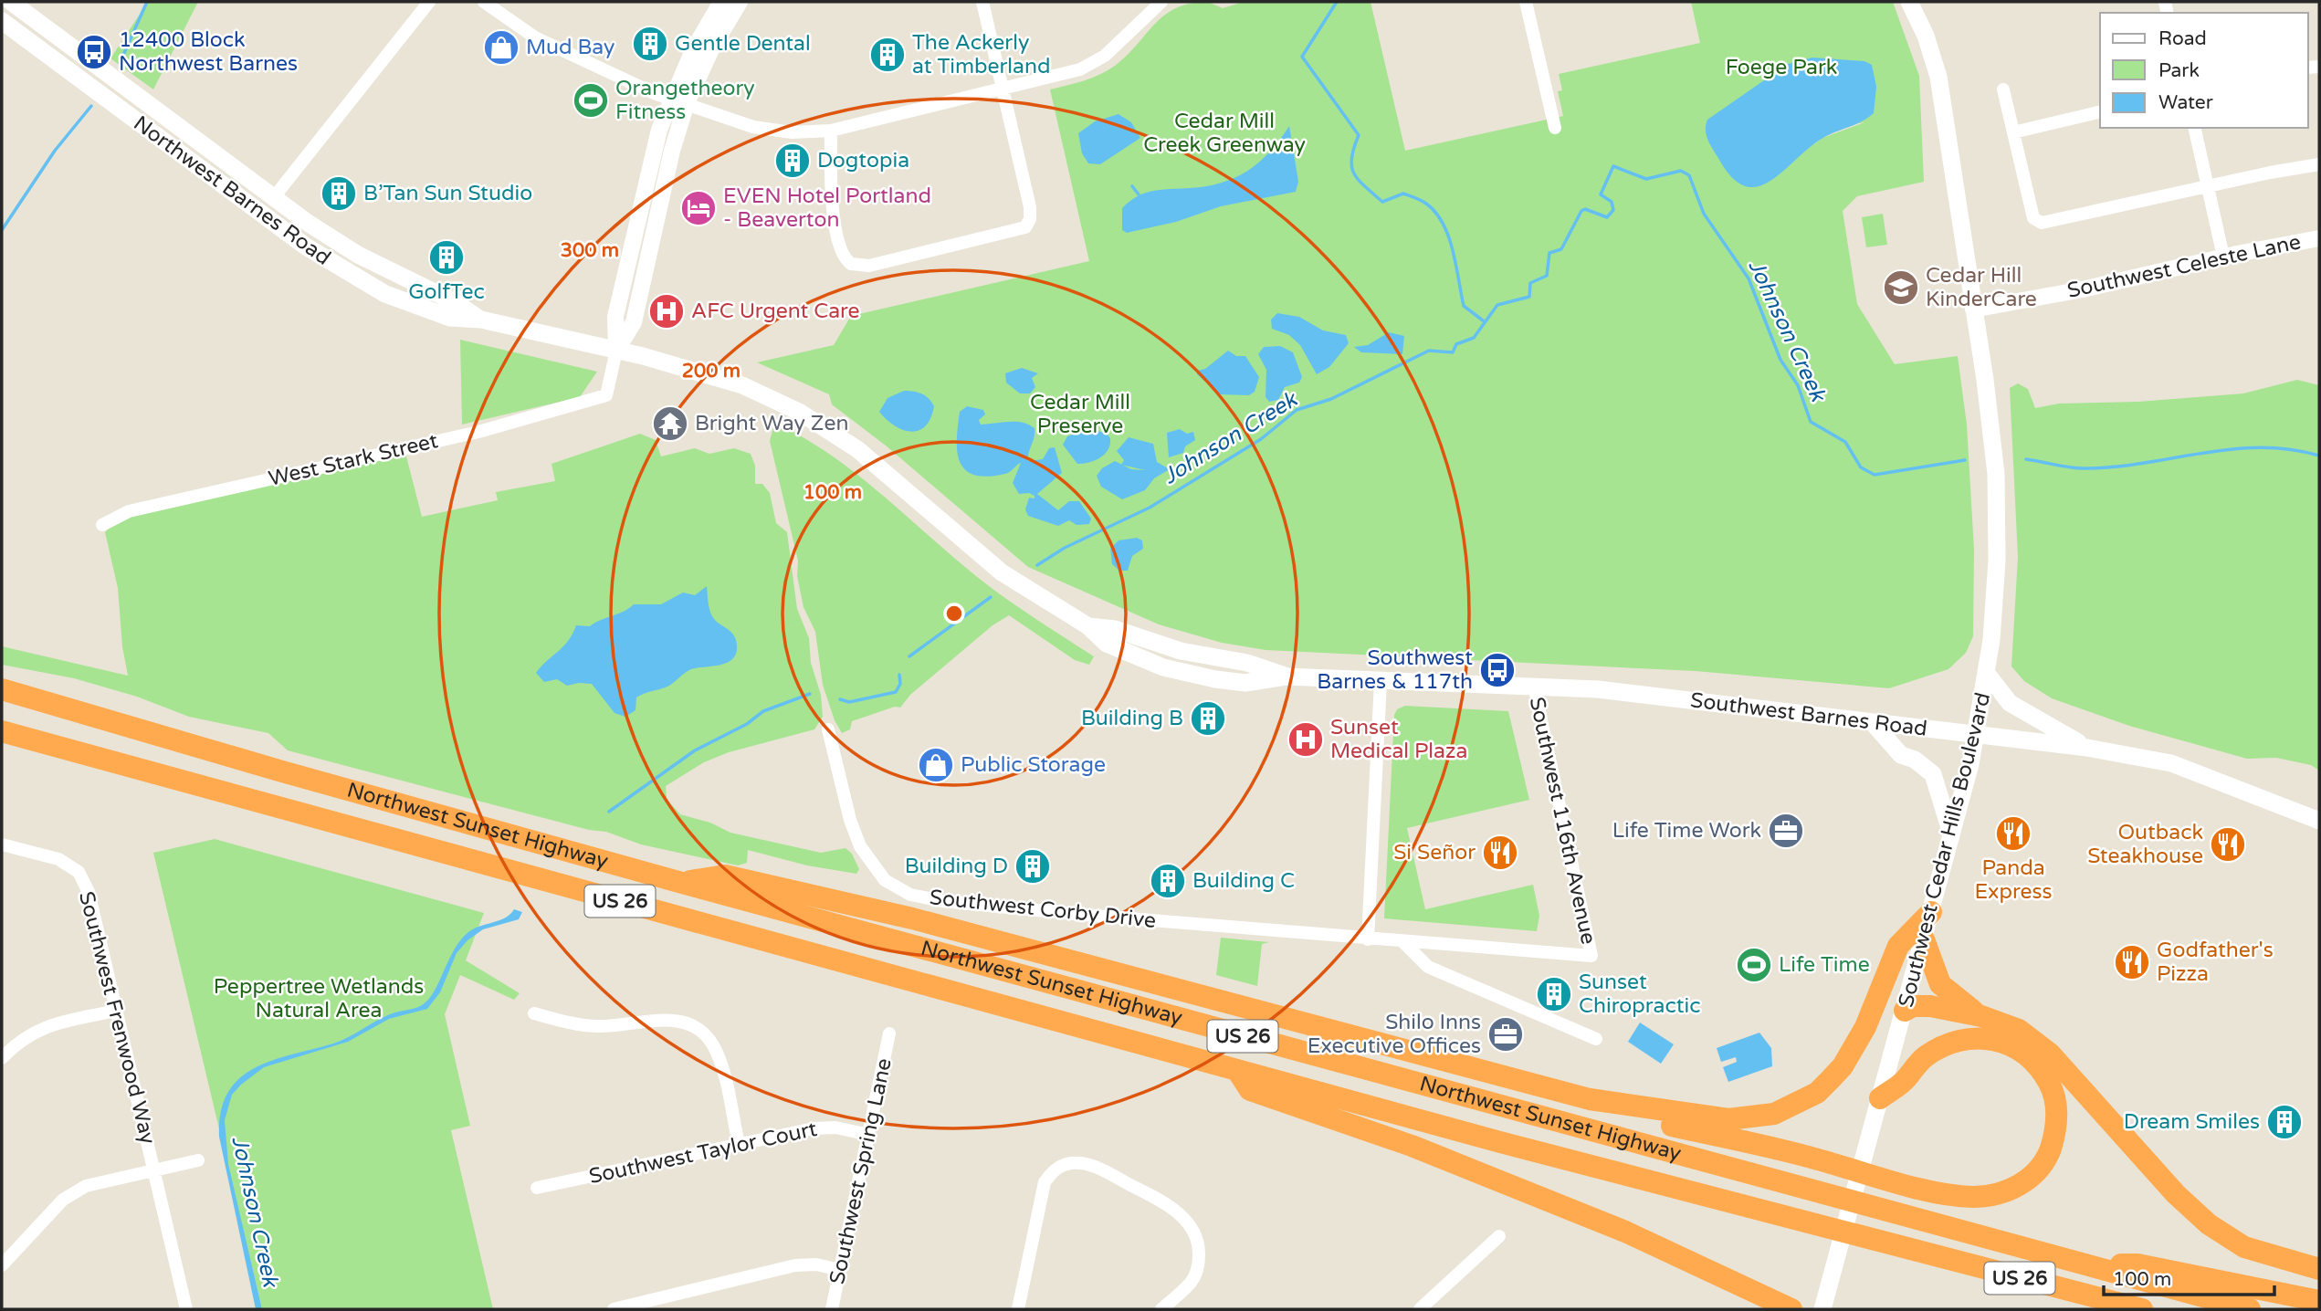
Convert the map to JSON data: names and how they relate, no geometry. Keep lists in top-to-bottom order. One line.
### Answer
{"streets":{"highway":["Northwest Sunset Highway","US 26"],"main road":["Northwest Barnes Road","Southwest Barnes Road","Southwest Cedar Hills Boulevard"],"street":["Southwest Celeste Lane","West Stark Street","Southwest 116th Avenue","Southwest Corby Drive","Southwest Frenwood Way","Southwest Taylor Court","Southwest Spring Lane"]},"crossings":[["Northwest Barnes Road","West Stark Street"],["Northwest Barnes Road","Southwest Barnes Road"],["Southwest Celeste Lane","Southwest Cedar Hills Boulevard"],["West Stark Street","Southwest Barnes Road"],["Southwest Barnes Road","Southwest 116th Avenue"],["Southwest Barnes Road","Southwest Cedar Hills Boulevard"],["Southwest 116th Avenue","Southwest Corby Drive"],["Southwest Taylor Court","Southwest Spring Lane"]],"water":["Johnson Creek"],"parks":["Foege Park","Cedar Mill Creek Greenway","Cedar Mill Preserve","Peppertree Wetlands Natural Area"],"places":{"building":["Gentle Dental","The Ackerly at Timberland","Dogtopia","B’Tan Sun Studio","GolfTec","Building B","Building D","Building C","Sunset Chiropractic","Dream Smiles"],"shop":["Mud Bay","Public Storage"],"bus stop":["12400 Block Northwest Barnes","Southwest Barnes & 117th"],"sports":["Orangetheory Fitness","Life Time"],"hotel":["EVEN Hotel Portland - Beaverton"],"school or university":["Cedar Hill KinderCare"],"hospital":["AFC Urgent Care","Sunset Medical Plaza"],"temple":["Bright Way Zen"],"office":["Life Time Work","Shilo Inns Executive Offices"],"restaurant":["Panda Express","Outback Steakhouse","Si Señor","Godfather's Pizza"]},"legend":["Road","Park","Water"],"scale_bar":"100 m","rings":["300 m","200 m","100 m"]}
